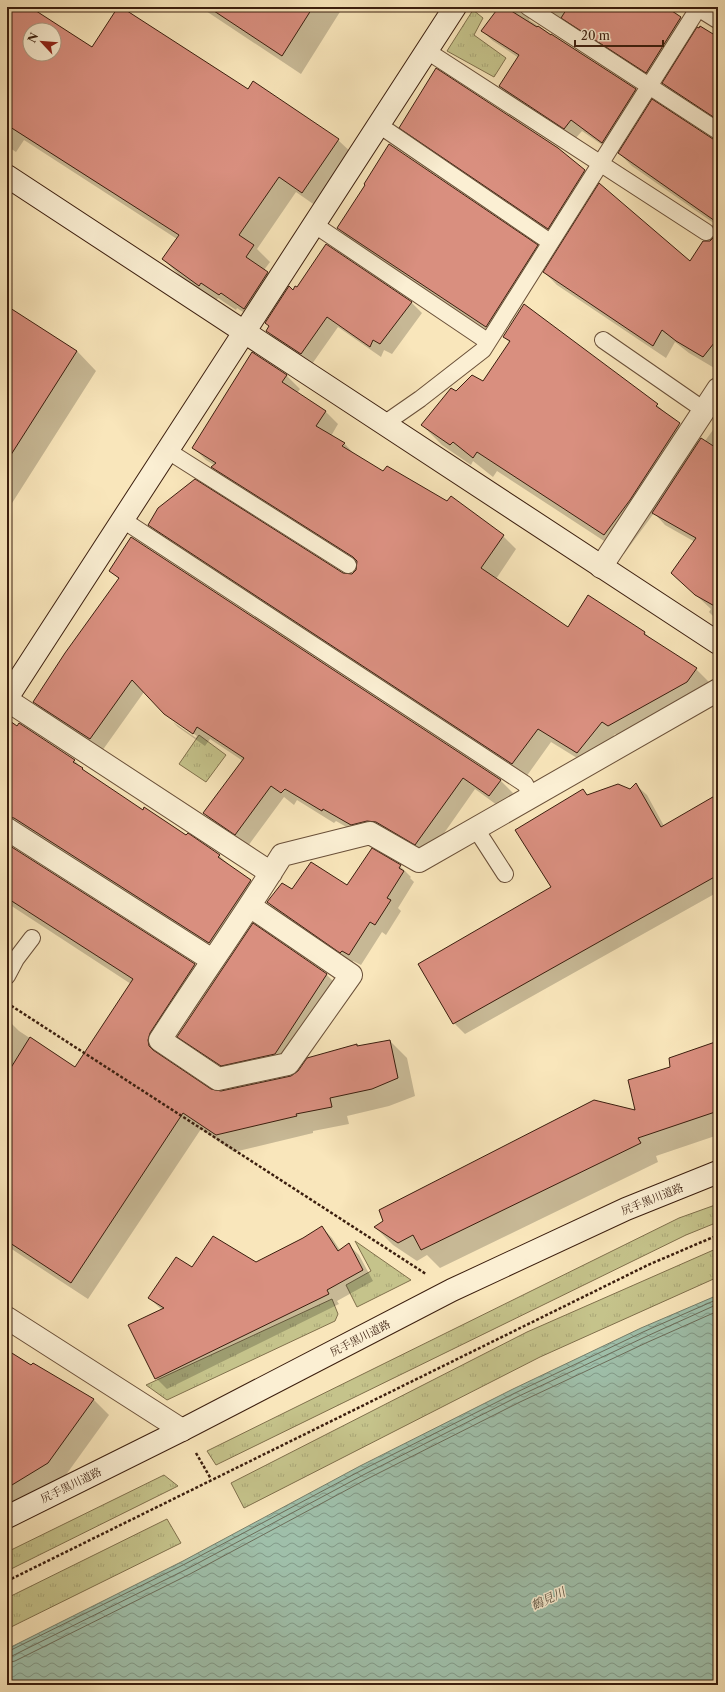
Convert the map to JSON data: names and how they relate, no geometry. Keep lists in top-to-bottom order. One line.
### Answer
{"streets":{"street":["尻手黒川道路"]},"water":["鶴見川"],"scale_bar":"20 m","north":"top left"}
